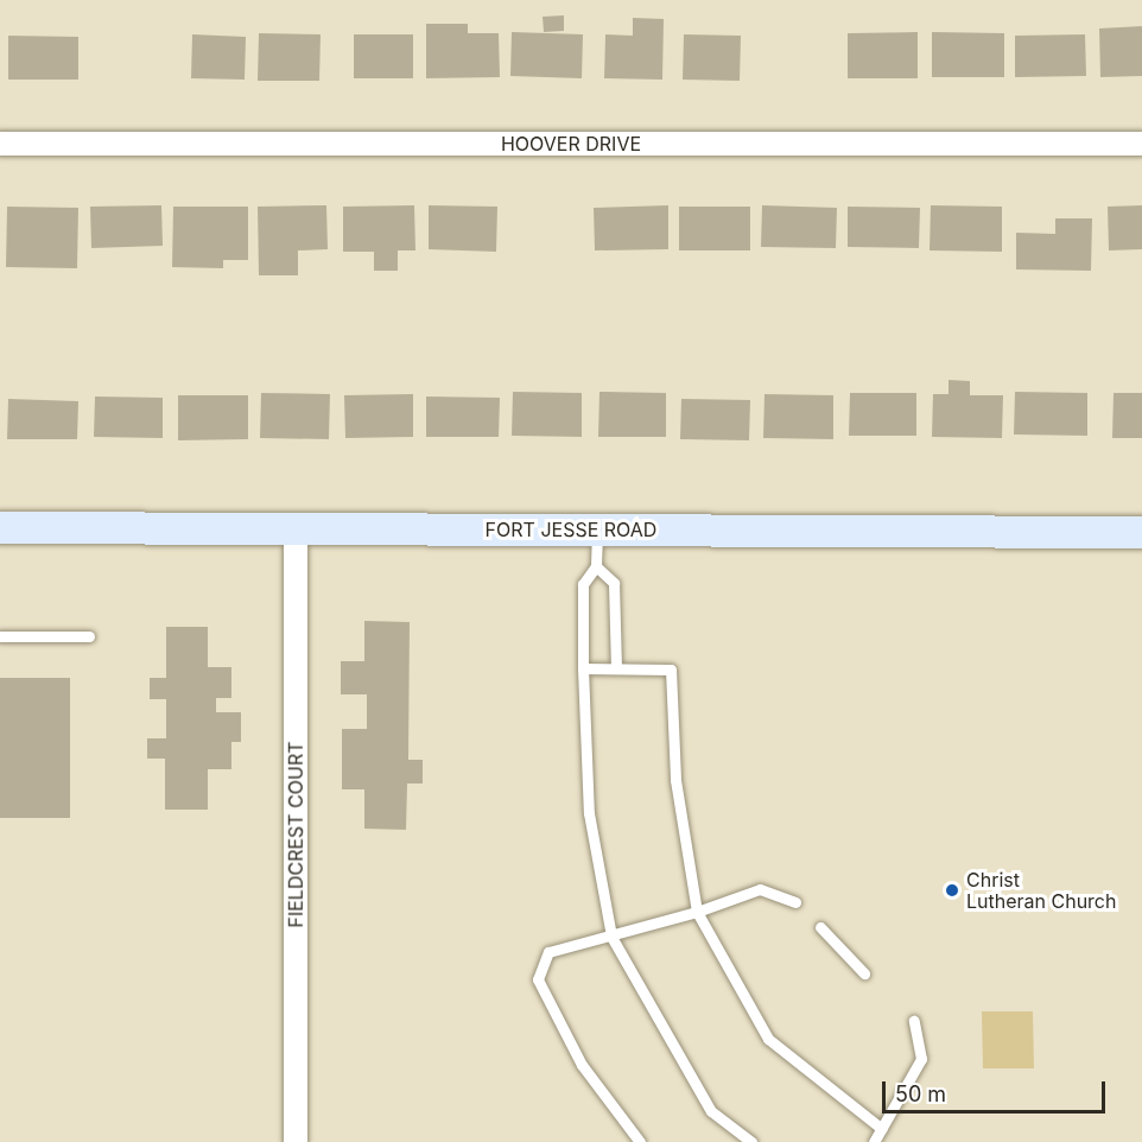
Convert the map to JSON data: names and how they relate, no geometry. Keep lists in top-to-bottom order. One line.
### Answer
{"streets":{"main road":["FORT JESSE ROAD"],"street":["HOOVER DRIVE","FIELDCREST COURT"]},"crossings":[["FORT JESSE ROAD","FIELDCREST COURT"]],"places":["Christ Lutheran Church"],"scale_bar":"50 m"}
